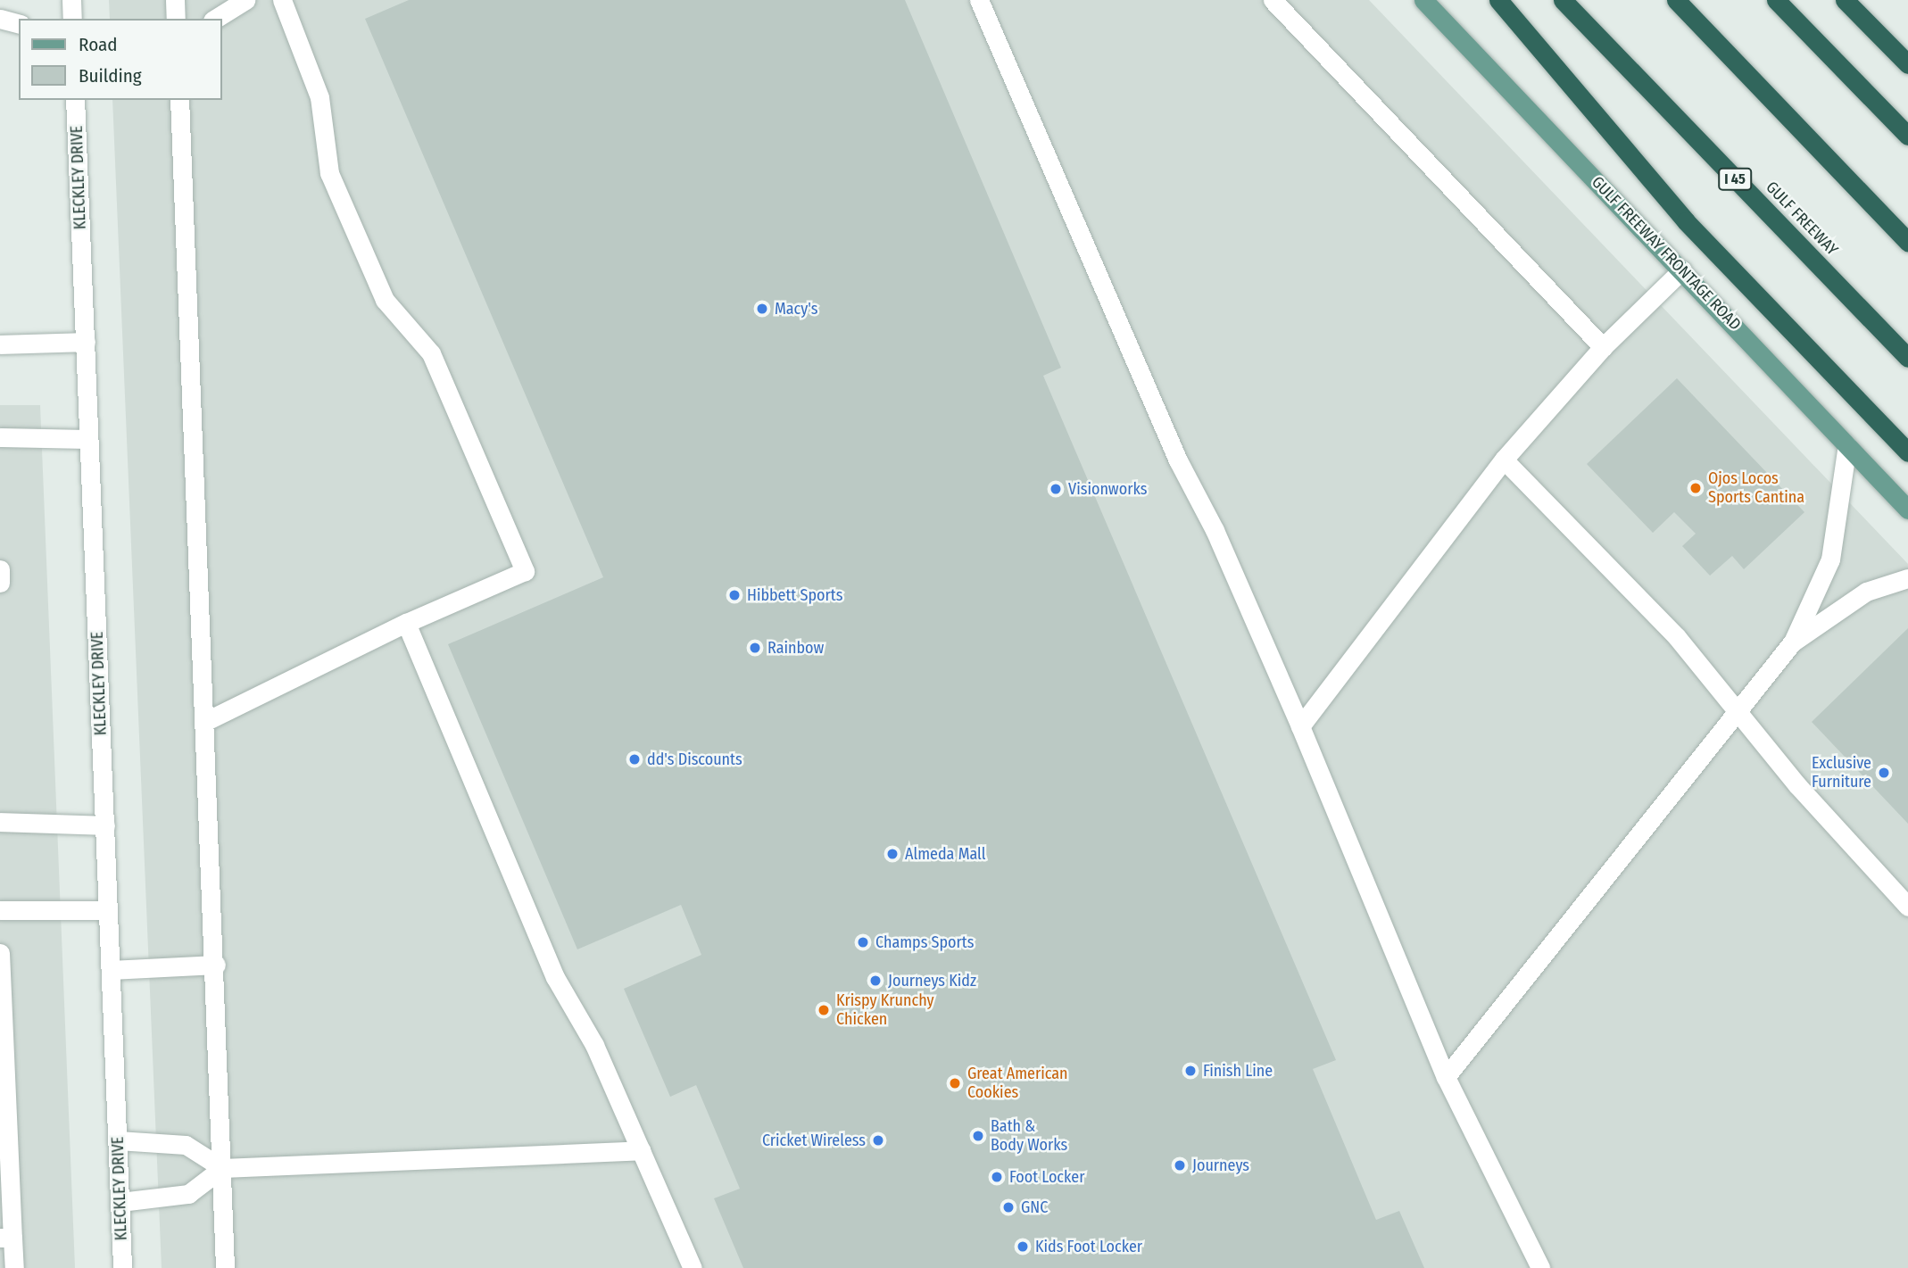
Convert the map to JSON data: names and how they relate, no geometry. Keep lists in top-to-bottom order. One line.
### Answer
{"streets":{"highway":["I 45","GULF FREEWAY"],"main road":["GULF FREEWAY FRONTAGE ROAD"],"street":["KLECKLEY DRIVE"]},"places":["Macy's","Ojos Locos Sports Cantina","Visionworks","Hibbett Sports","Rainbow","dd's Discounts","Exclusive Furniture","Almeda Mall","Champs Sports","Journeys Kidz","Krispy Krunchy Chicken","Finish Line","Great American Cookies","Bath & Body Works","Cricket Wireless","Journeys","Foot Locker","GNC","Kids Foot Locker"],"legend":["Road","Building"]}
